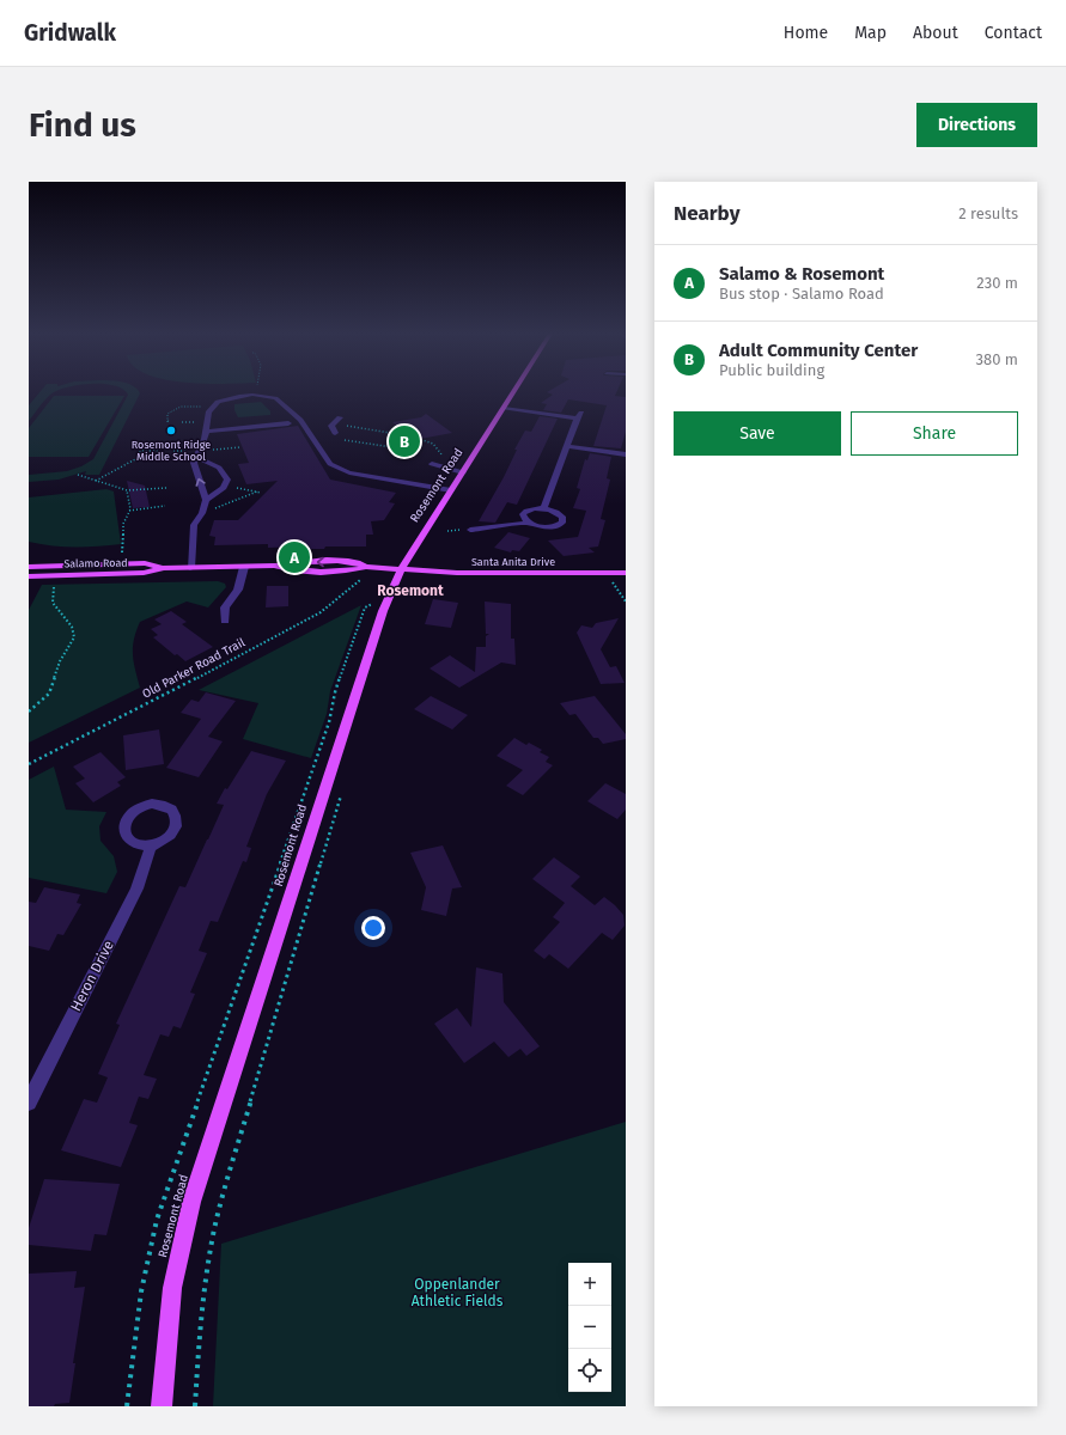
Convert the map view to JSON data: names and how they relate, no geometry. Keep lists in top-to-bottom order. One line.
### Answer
{"streets":{"main road":["Rosemont Road","Santa Anita Drive","Salamo Road"],"street":["Heron Drive"],"path":["Old Parker Road Trail"]},"crossings":[["Rosemont Road","Santa Anita Drive"],["Rosemont Road","Salamo Road"],["Santa Anita Drive","Salamo Road"]],"districts":["Rosemont"],"parks":["Oppenlander Athletic Fields"],"places":["Rosemont Ridge Middle School"],"page":{"header":"Gridwalk","nav":["Home","Map","About","Contact"],"buttons":["Directions",["Save","Share"]],"title":"Find us","heading":["Nearby","2 results"],"list":[{"mark":"A","name":"Salamo & Rosemont","note":"Bus stop · Salamo Road","value":"230 m"},{"mark":"B","name":"Adult Community Center","note":"Public building","value":"380 m"}],"pins":["B","A"],"map_buttons":["+","−"]}}
